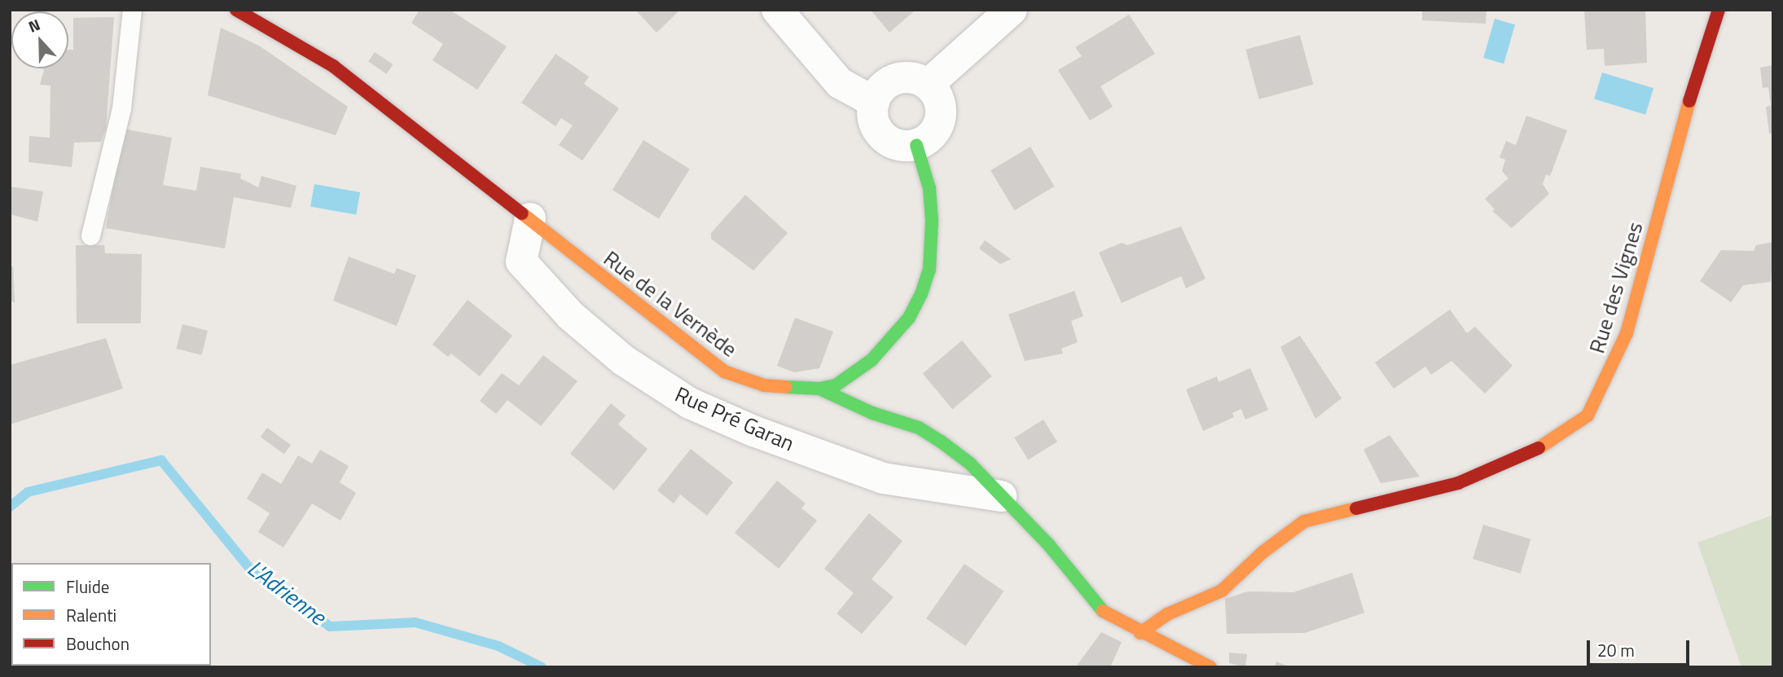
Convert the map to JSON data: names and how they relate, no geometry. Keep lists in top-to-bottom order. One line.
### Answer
{"streets":{"street":["Rue des Vignes","Rue de la Vernède","Rue Pré Garan"]},"crossings":[["Rue des Vignes","Rue de la Vernède"],["Rue de la Vernède","Rue Pré Garan"]],"water":["L'Adrienne"],"legend":["Fluide","Ralenti","Bouchon"],"scale_bar":"20 m","north":"top"}
